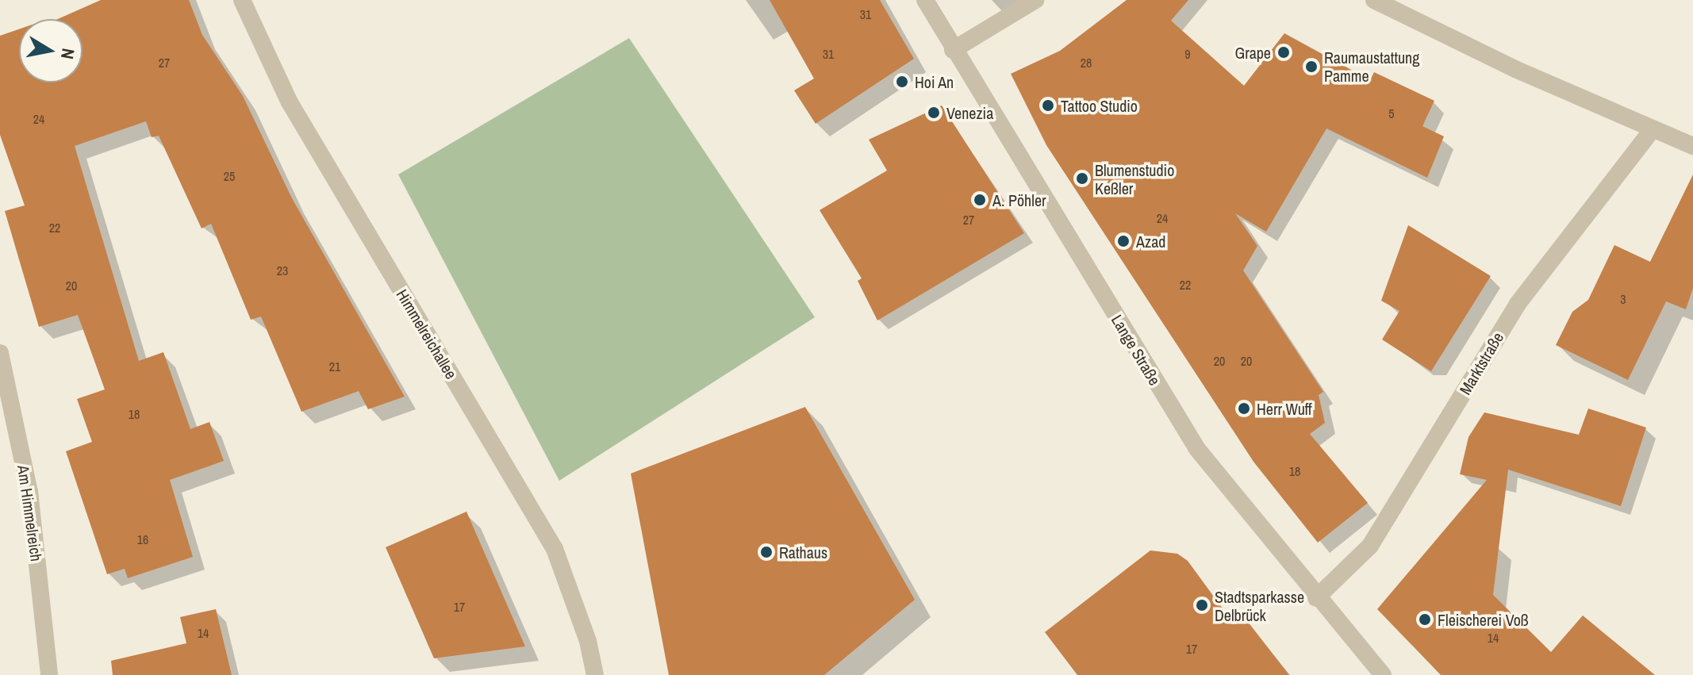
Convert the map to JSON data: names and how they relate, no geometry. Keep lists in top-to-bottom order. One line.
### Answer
{"streets":{"street":["Himmelreichallee","Lange Straße","Marktstraße","Am Himmelreich"]},"crossings":[["Lange Straße","Marktstraße"]],"places":["Grape","Raumaustattung Pamme","Hoi An","Tattoo Studio","Venezia","Blumenstudio Keßler","A. Pöhler","Azad","Herr Wuff","Rathaus","Stadtsparkasse Delbrück","Fleischerei Voß"],"house_numbers":["31","31","9","27","28","5","24","25","24","27","22","23","22","20","3","20","20","21","18","18","16","17","14","14","17"],"north":"right"}
